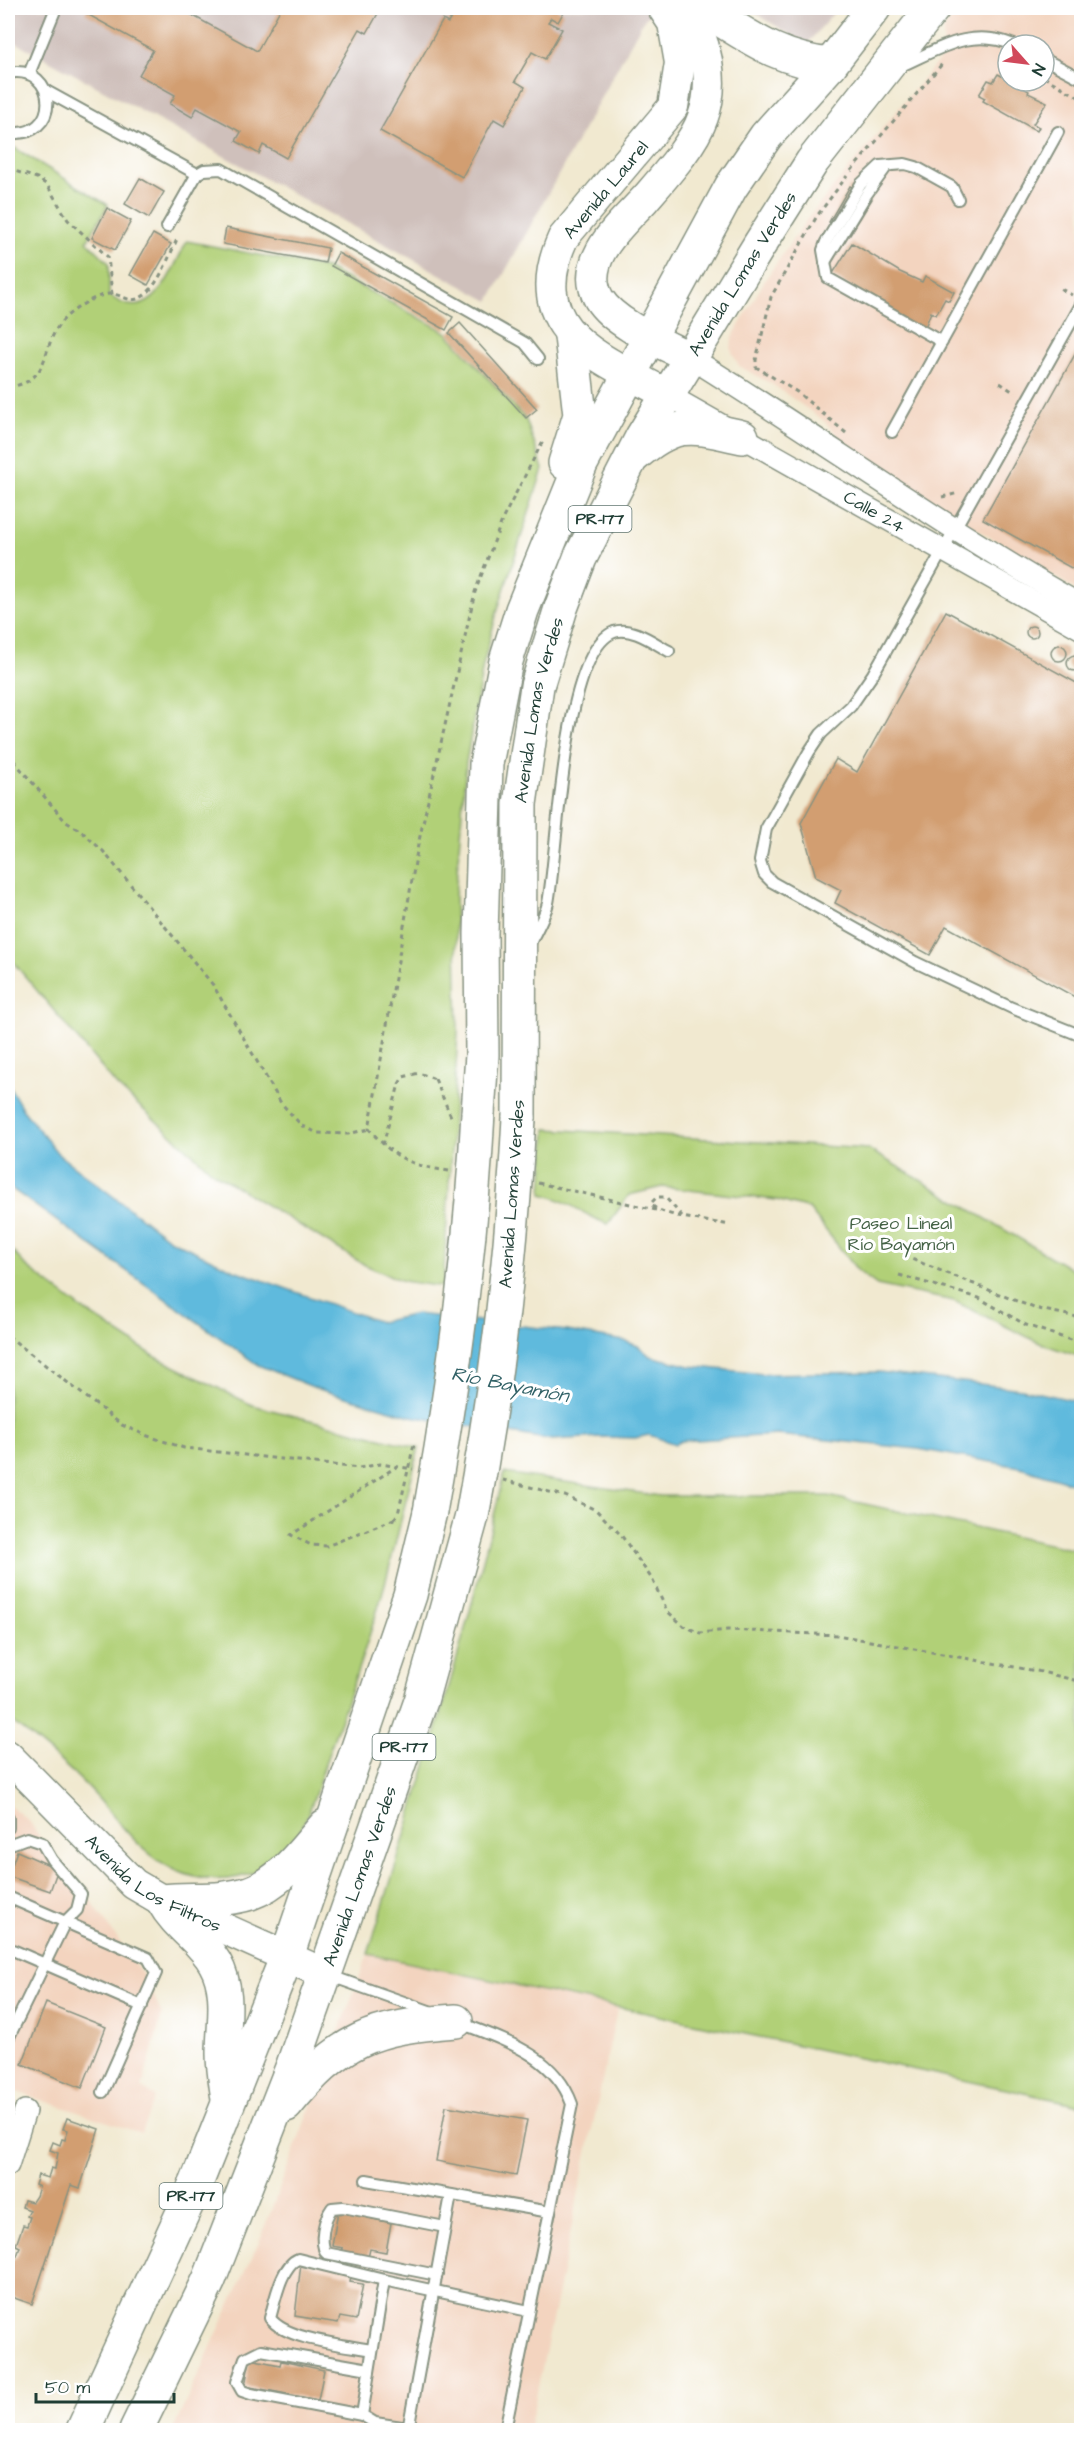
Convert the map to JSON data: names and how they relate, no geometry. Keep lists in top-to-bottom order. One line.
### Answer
{"streets":{"highway":["Avenida Lomas Verdes","PR-177"],"street":["Avenida Laurel","Calle 24","Avenida Los Filtros"]},"crossings":[["Avenida Laurel","Avenida Lomas Verdes"],["Avenida Laurel","Calle 24"],["Avenida Lomas Verdes","Calle 24"],["Avenida Lomas Verdes","Avenida Los Filtros"]],"water":["Río Bayamón"],"parks":["Paseo Lineal Río Bayamón"],"scale_bar":"50 m","north":"bottom right"}
